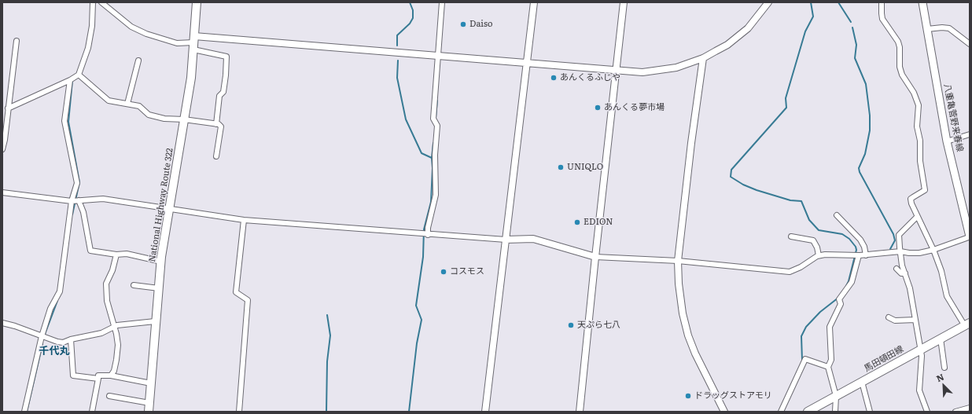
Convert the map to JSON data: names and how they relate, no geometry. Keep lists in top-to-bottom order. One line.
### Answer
{"streets":{"main road":["八重亀菅野来春線","National Highway Route 322","馬田頓田線"]},"districts":["千代丸"],"places":["Daiso","あんくるふじや","あんくる夢市場","UNIQLO","EDION","コスモス","天ぷら七八","ドラッグストアモリ"],"north":"top left"}
